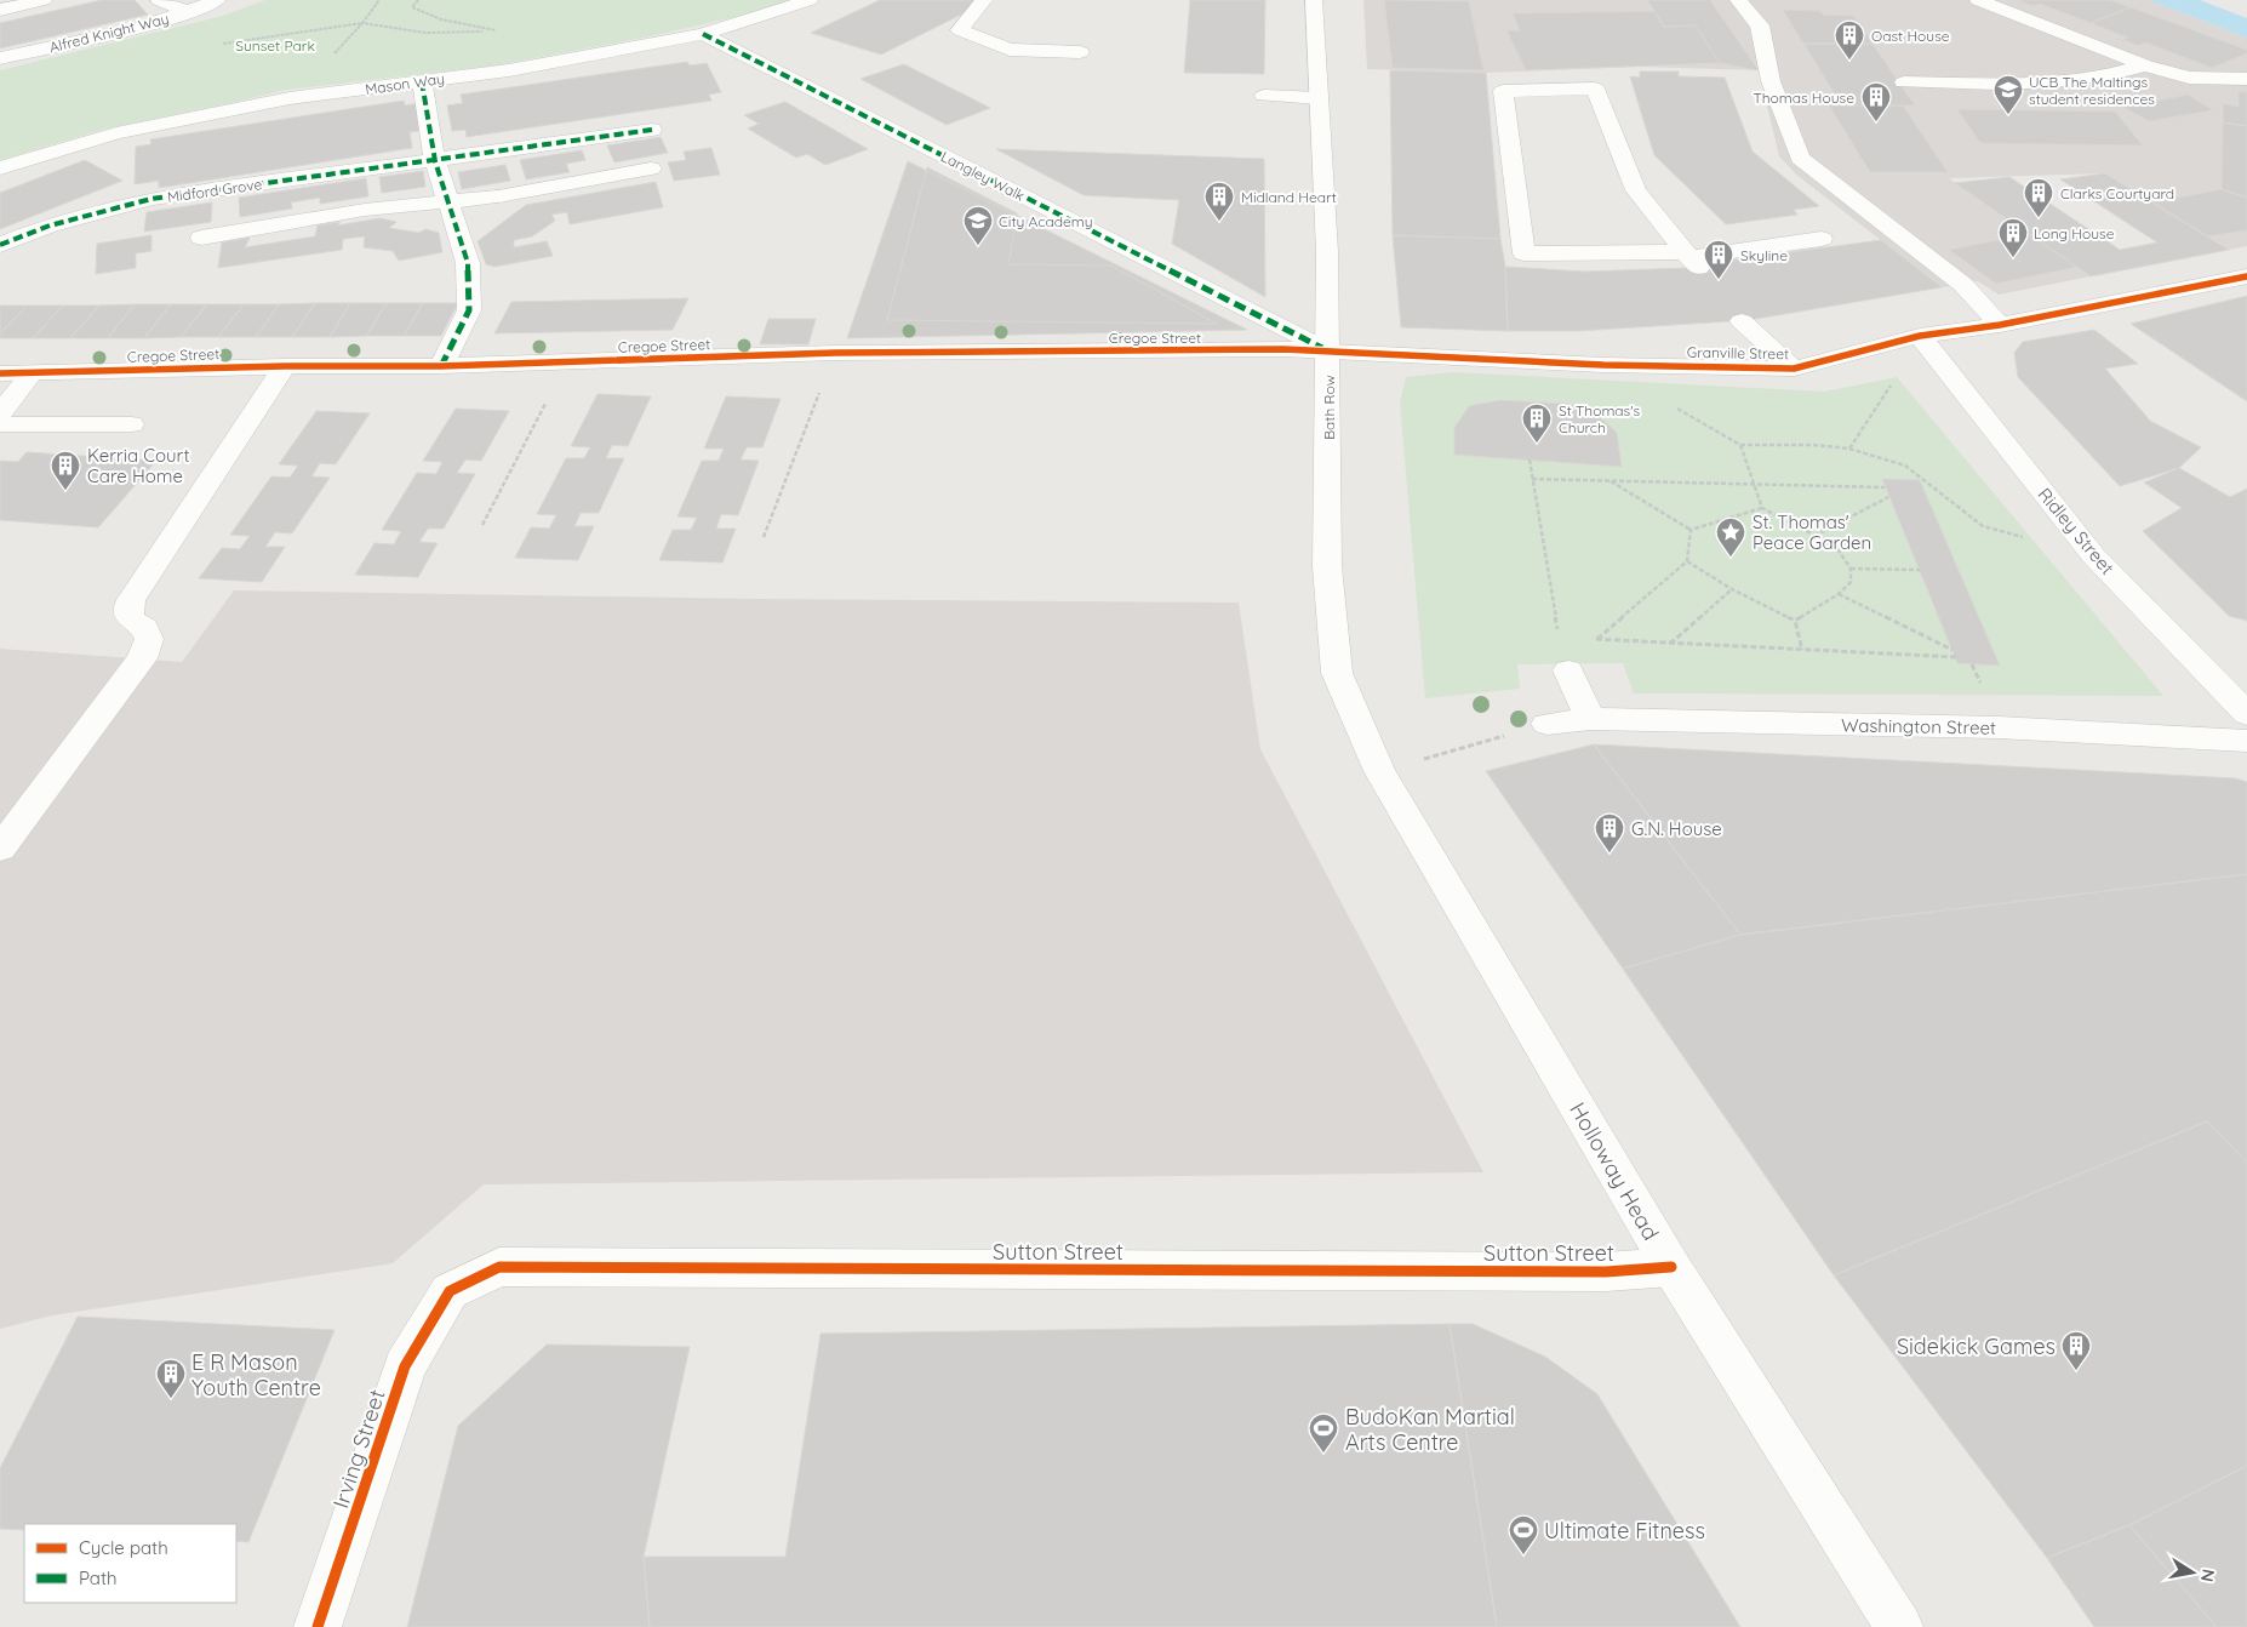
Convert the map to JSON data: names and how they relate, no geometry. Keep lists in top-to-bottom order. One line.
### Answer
{"streets":{"street":["Alfred Knight Way","Mason Way","Langley Walk","Midford Grove","Cregoe Street","Granville Street","Bath Row","Ridley Street","Washington Street","Holloway Head","Sutton Street","Irving Street"]},"crossings":[["Mason Way","Langley Walk"],["Langley Walk","Cregoe Street"],["Langley Walk","Granville Street"],["Langley Walk","Bath Row"],["Cregoe Street","Granville Street"],["Cregoe Street","Bath Row"],["Granville Street","Bath Row"],["Granville Street","Ridley Street"],["Bath Row","Holloway Head"],["Holloway Head","Sutton Street"],["Sutton Street","Irving Street"]],"parks":["Sunset Park"],"places":{"building":["Oast House","Thomas House","Clarks Courtyard","Midland Heart","Long House","Skyline","St Thomas's Church","Kerria Court Care Home","G.N. House","Sidekick Games","E R Mason Youth Centre"],"school or university":["UCB The Maltings student residences","City Academy"],"place":["St. Thomas' Peace Garden"],"sports":["BudoKan Martial Arts Centre","Ultimate Fitness"]},"legend":["Cycle path","Path"],"north":"right"}
